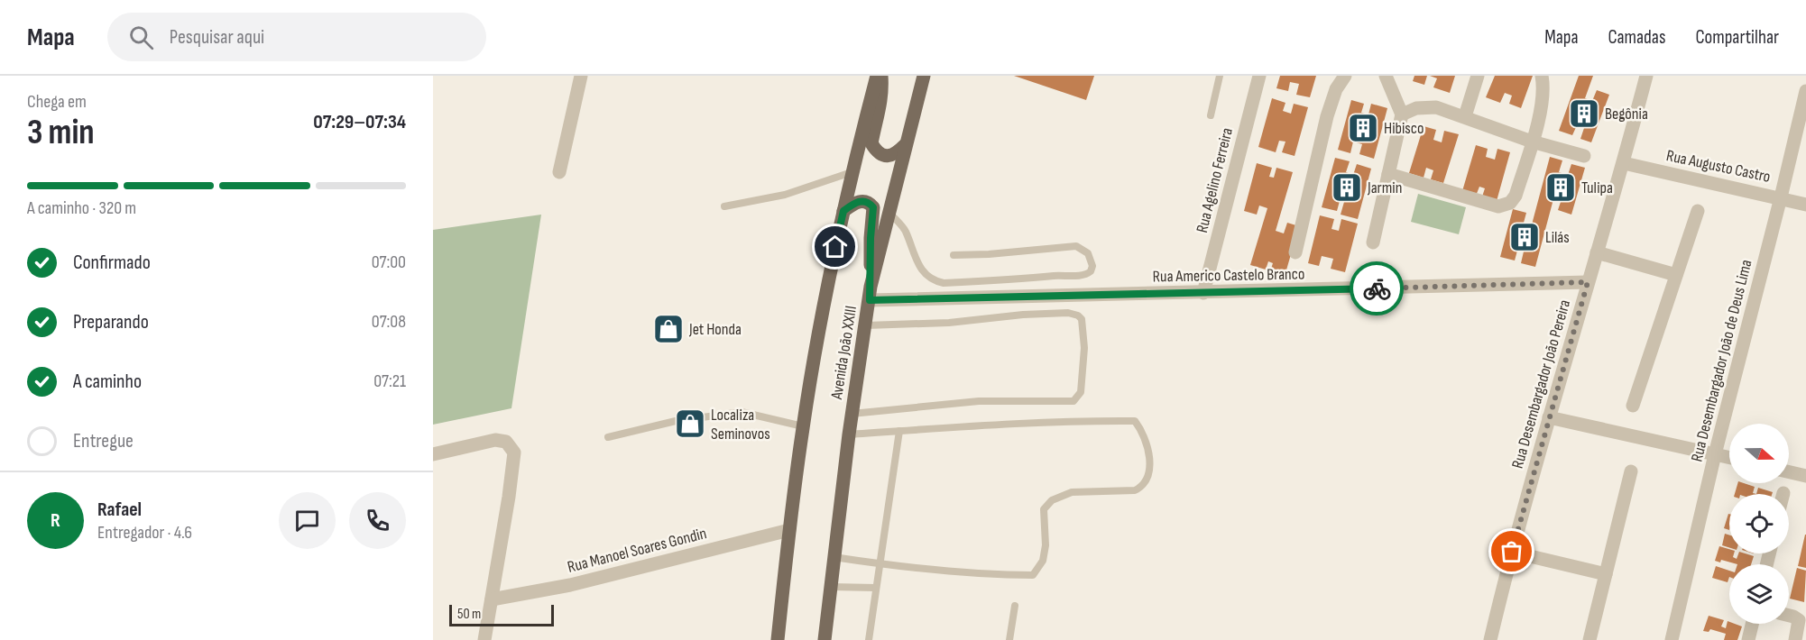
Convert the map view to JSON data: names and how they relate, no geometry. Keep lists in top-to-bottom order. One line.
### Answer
{"streets":{"main road":["Avenida João XXIII"],"street":["Rua Augusto Castro","Rua Agelino Ferreira","Rua Americo Castelo Branco","Rua Desembargador João de Deus Lima","Rua Desembargador João Pereira","Rua Manoel Soares Gondin"]},"crossings":[["Rua Augusto Castro","Rua Desembargador João de Deus Lima"],["Rua Augusto Castro","Rua Desembargador João Pereira"],["Rua Agelino Ferreira","Rua Americo Castelo Branco"],["Rua Americo Castelo Branco","Avenida João XXIII"],["Rua Americo Castelo Branco","Rua Desembargador João Pereira"],["Avenida João XXIII","Rua Manoel Soares Gondin"]],"places":{"building":["Begônia","Hibisco","Jarmin","Tulipa","Lilás"],"shop":["Jet Honda","Localiza Seminovos"]},"scale_bar":"50 m","north":"right","page":{"header":"Mapa","search":"Pesquisar aqui","nav":["Mapa","Camadas","Compartilhar"],"heading":["3 min","Chega em","07:29–07:34"],"panel":["Rafael","Entregador · 4.6"],"bar":"A caminho · 320 m","list":[["Confirmado","07:00"],["Preparando","07:08"],["A caminho","07:21"],"Entregue"],"round":"R","scale":"50 m"}}
